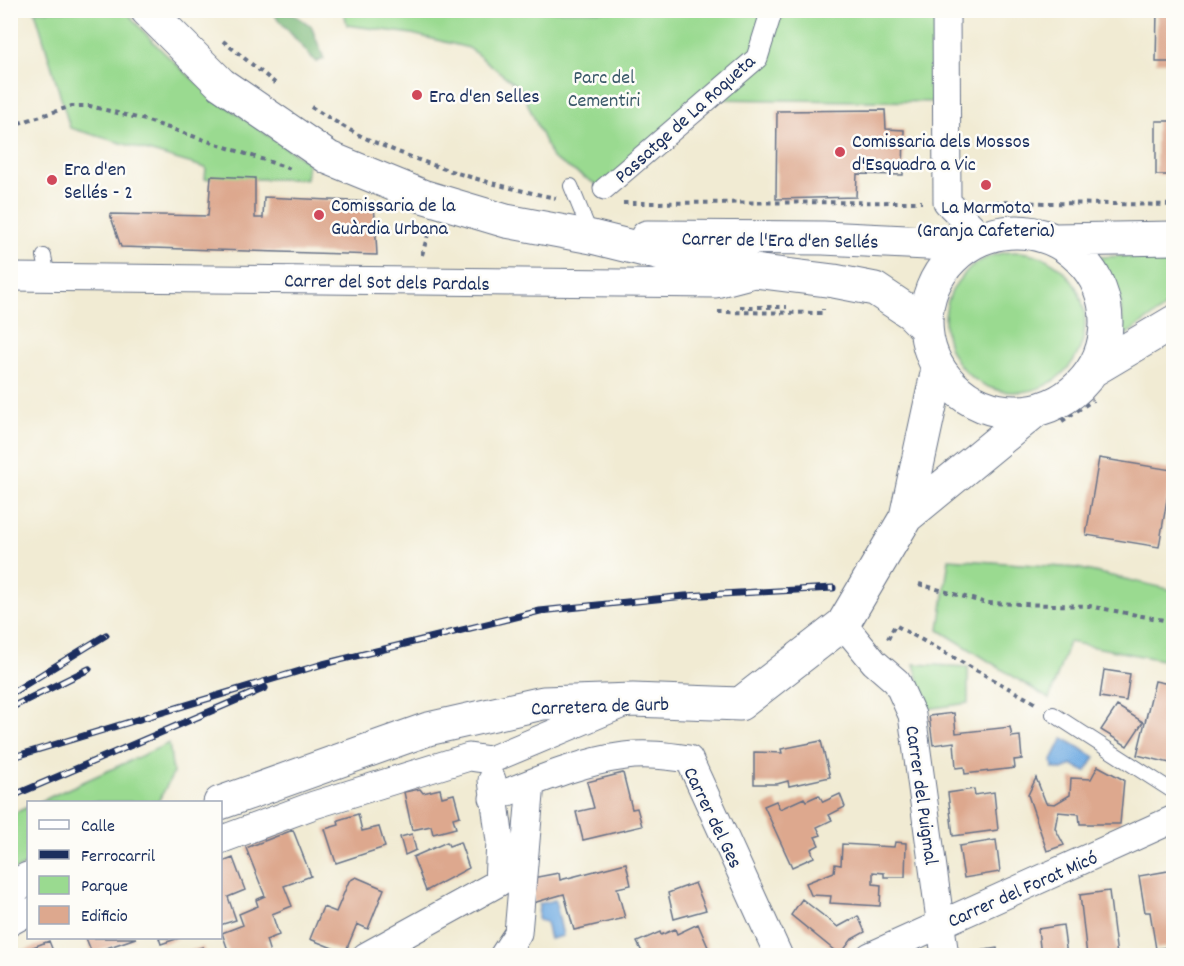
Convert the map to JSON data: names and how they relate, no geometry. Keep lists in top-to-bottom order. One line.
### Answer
{"streets":{"street":["Passatge de La Roqueta","Carrer de l'Era d'en Sellés","Carrer del Sot dels Pardals","Carretera de Gurb","Carrer del Puigmal","Carrer del Ges","Carrer del Forat Micó"]},"crossings":[["Carrer de l'Era d'en Sellés","Carrer del Sot dels Pardals"],["Carrer de l'Era d'en Sellés","Carretera de Gurb"],["Carretera de Gurb","Carrer del Puigmal"],["Carrer del Puigmal","Carrer del Forat Micó"]],"parks":["Parc del Cementiri"],"places":["Era d'en Selles","Comissaria dels Mossos d'Esquadra a Vic","Era d'en Sellés - 2","La Marmota (Granja Cafeteria)","Comissaria de la Guàrdia Urbana"],"legend":["Calle","Ferrocarril","Parque","Edificio"]}
